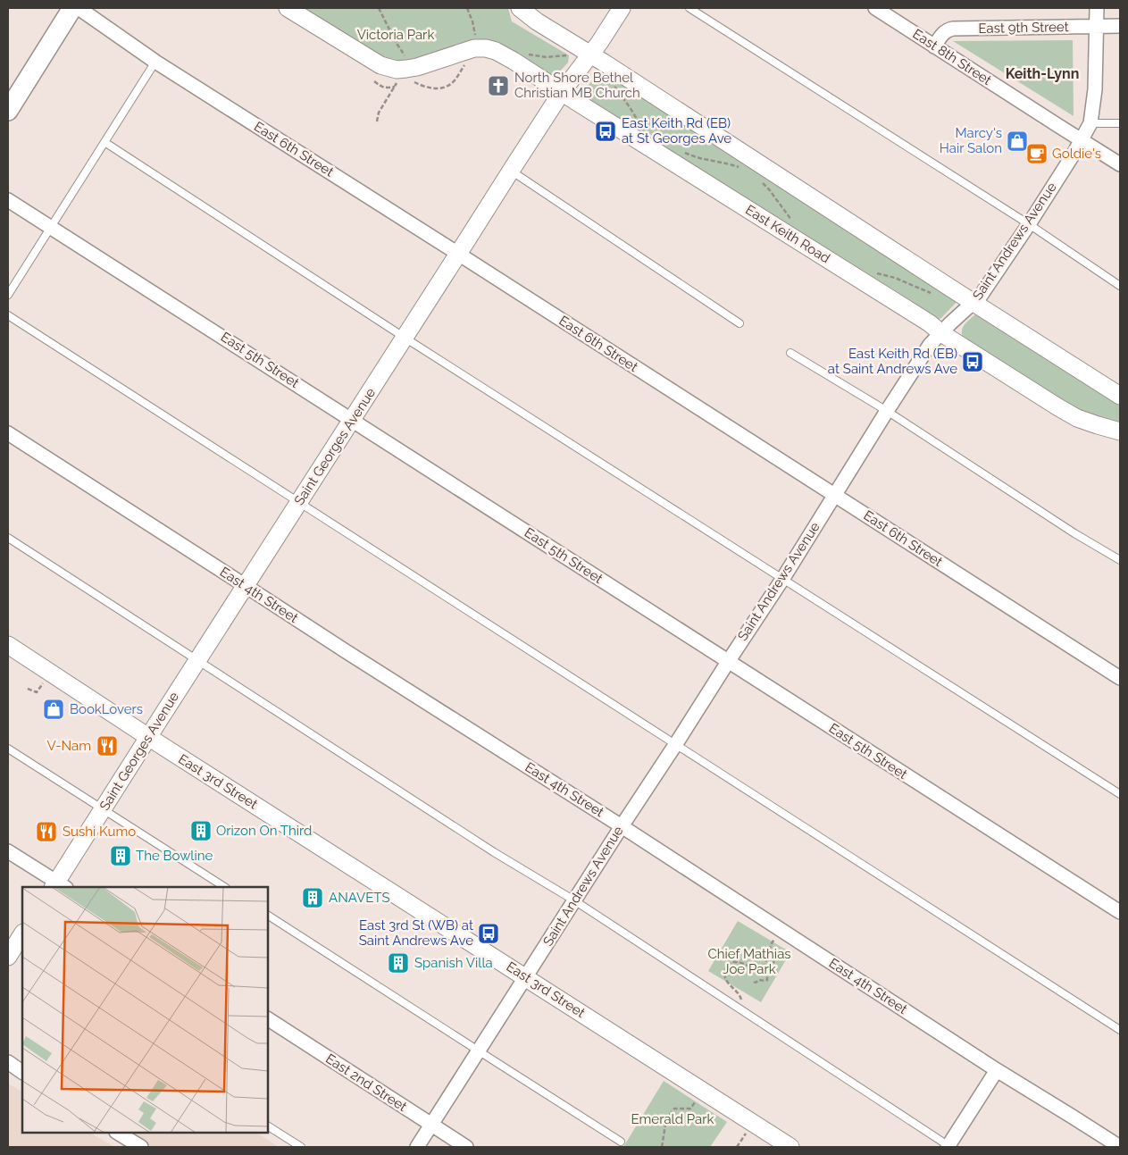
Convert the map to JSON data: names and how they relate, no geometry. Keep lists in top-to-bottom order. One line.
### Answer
{"streets":{"street":["East 9th Street","East 8th Street","East 6th Street","East Keith Road","Saint Andrews Avenue","East 5th Street","Saint Georges Avenue","East 4th Street","East 3rd Street","East 2nd Street"]},"crossings":[["East 9th Street","East 8th Street"],["East 9th Street","Saint Andrews Avenue"],["East 8th Street","Saint Andrews Avenue"],["East 6th Street","Saint Andrews Avenue"],["East 6th Street","Saint Georges Avenue"],["East Keith Road","Saint Andrews Avenue"],["East Keith Road","Saint Georges Avenue"],["Saint Andrews Avenue","East 5th Street"],["Saint Andrews Avenue","East 4th Street"],["Saint Andrews Avenue","East 3rd Street"],["Saint Andrews Avenue","East 2nd Street"],["East 5th Street","Saint Georges Avenue"],["Saint Georges Avenue","East 4th Street"],["Saint Georges Avenue","East 3rd Street"]],"districts":["Keith-Lynn"],"parks":["Victoria Park","Chief Mathias Joe Park","Emerald Park"],"places":{"church":["North Shore Bethel Christian MB Church"],"bus stop":["East Keith Rd (EB) at St Georges Ave","East Keith Rd (EB) at Saint Andrews Ave","East 3rd St (WB) at Saint Andrews Ave"],"shop":["Marcy's Hair Salon","BookLovers"],"cafe":["Goldie's"],"restaurant":["V-Nam","Sushi Kumo"],"building":["Orizon On Third","The Bowline","ANAVETS","Spanish Villa"]}}
